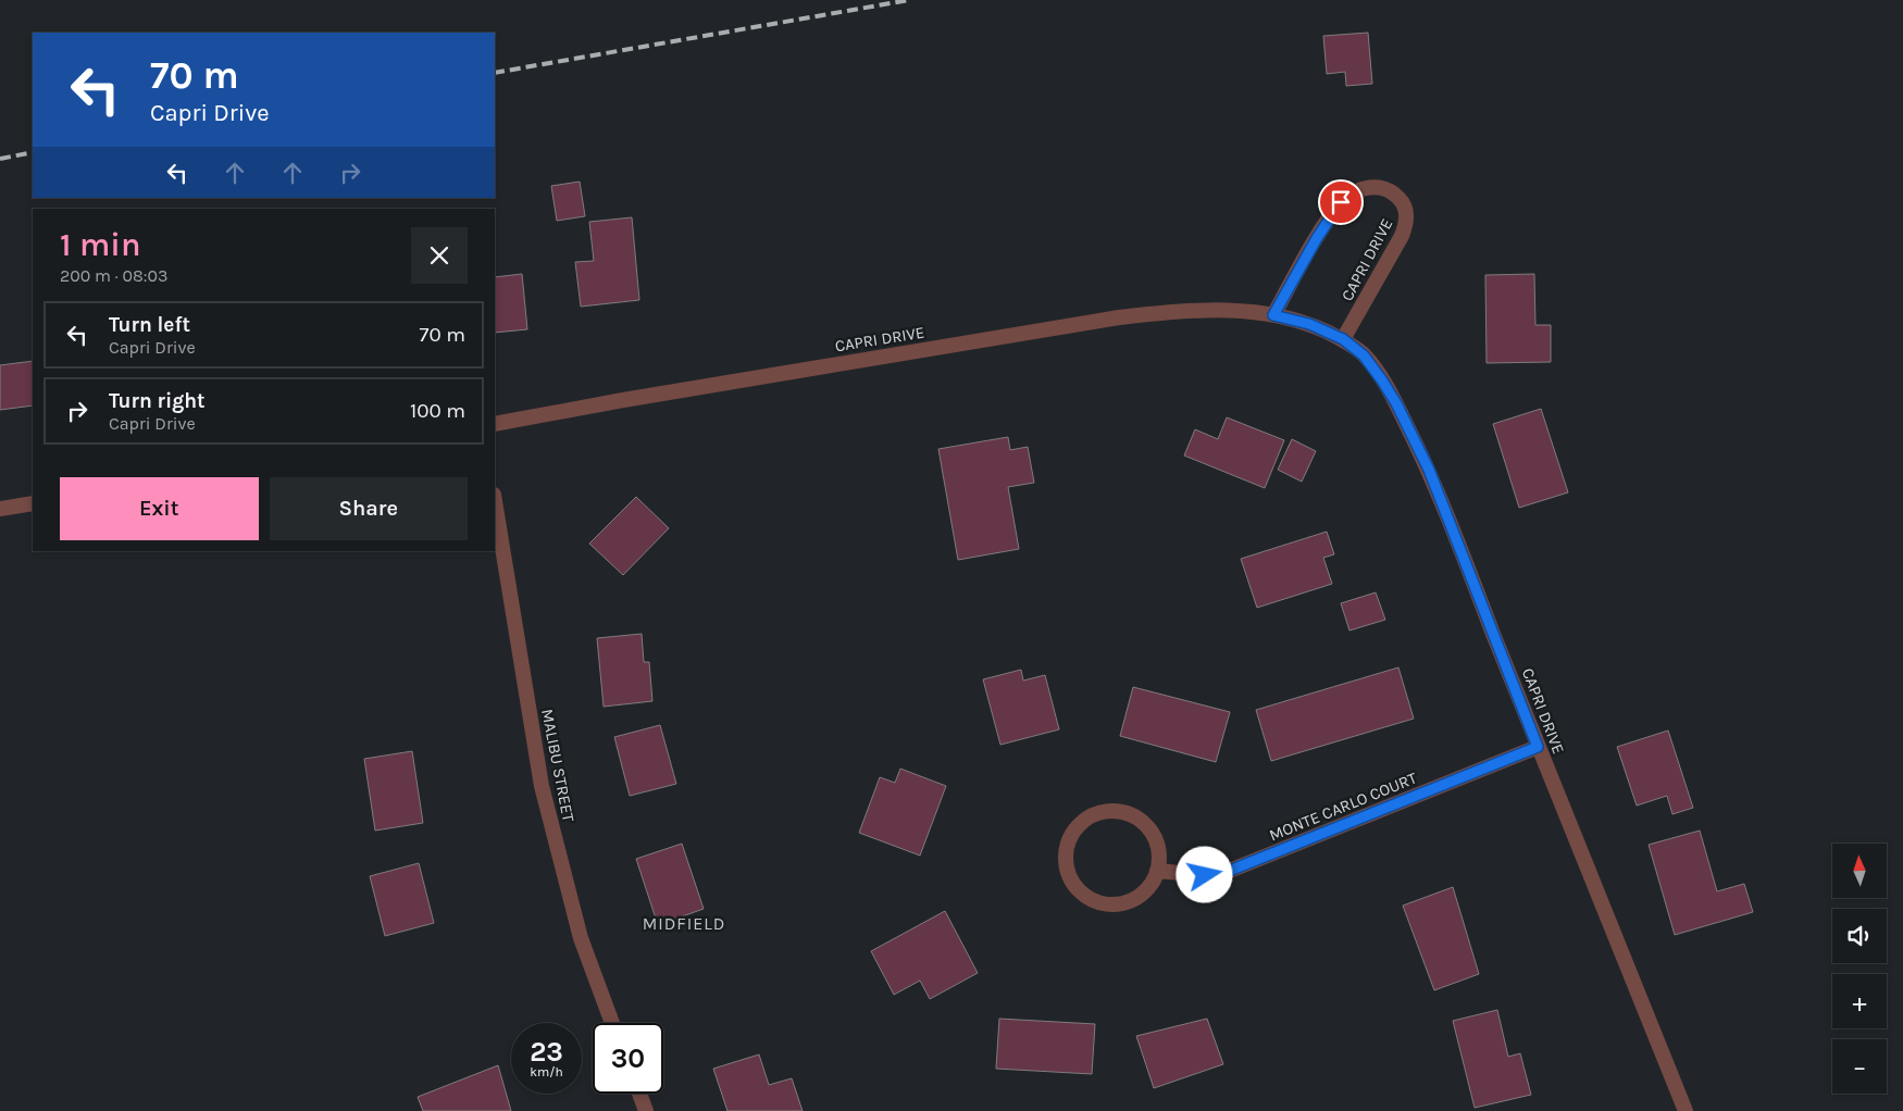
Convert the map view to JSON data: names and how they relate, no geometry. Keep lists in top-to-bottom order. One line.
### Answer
{"streets":{"street":["CAPRI DRIVE","MALIBU STREET","MONTE CARLO COURT"]},"crossings":[["CAPRI DRIVE","MONTE CARLO COURT"]],"districts":["MIDFIELD"],"north":"top","page":{"turn":["70 m","Capri Drive"],"heading":["1 min","200 m · 08:03"],"list":[{"name":"Turn left","note":"Capri Drive","value":"70 m"},{"name":"Turn right","note":"Capri Drive","value":"100 m"}],"buttons":["Exit","Share"],"map_buttons":["+","−"],"speed":"23 km/h","limit":"30"}}
